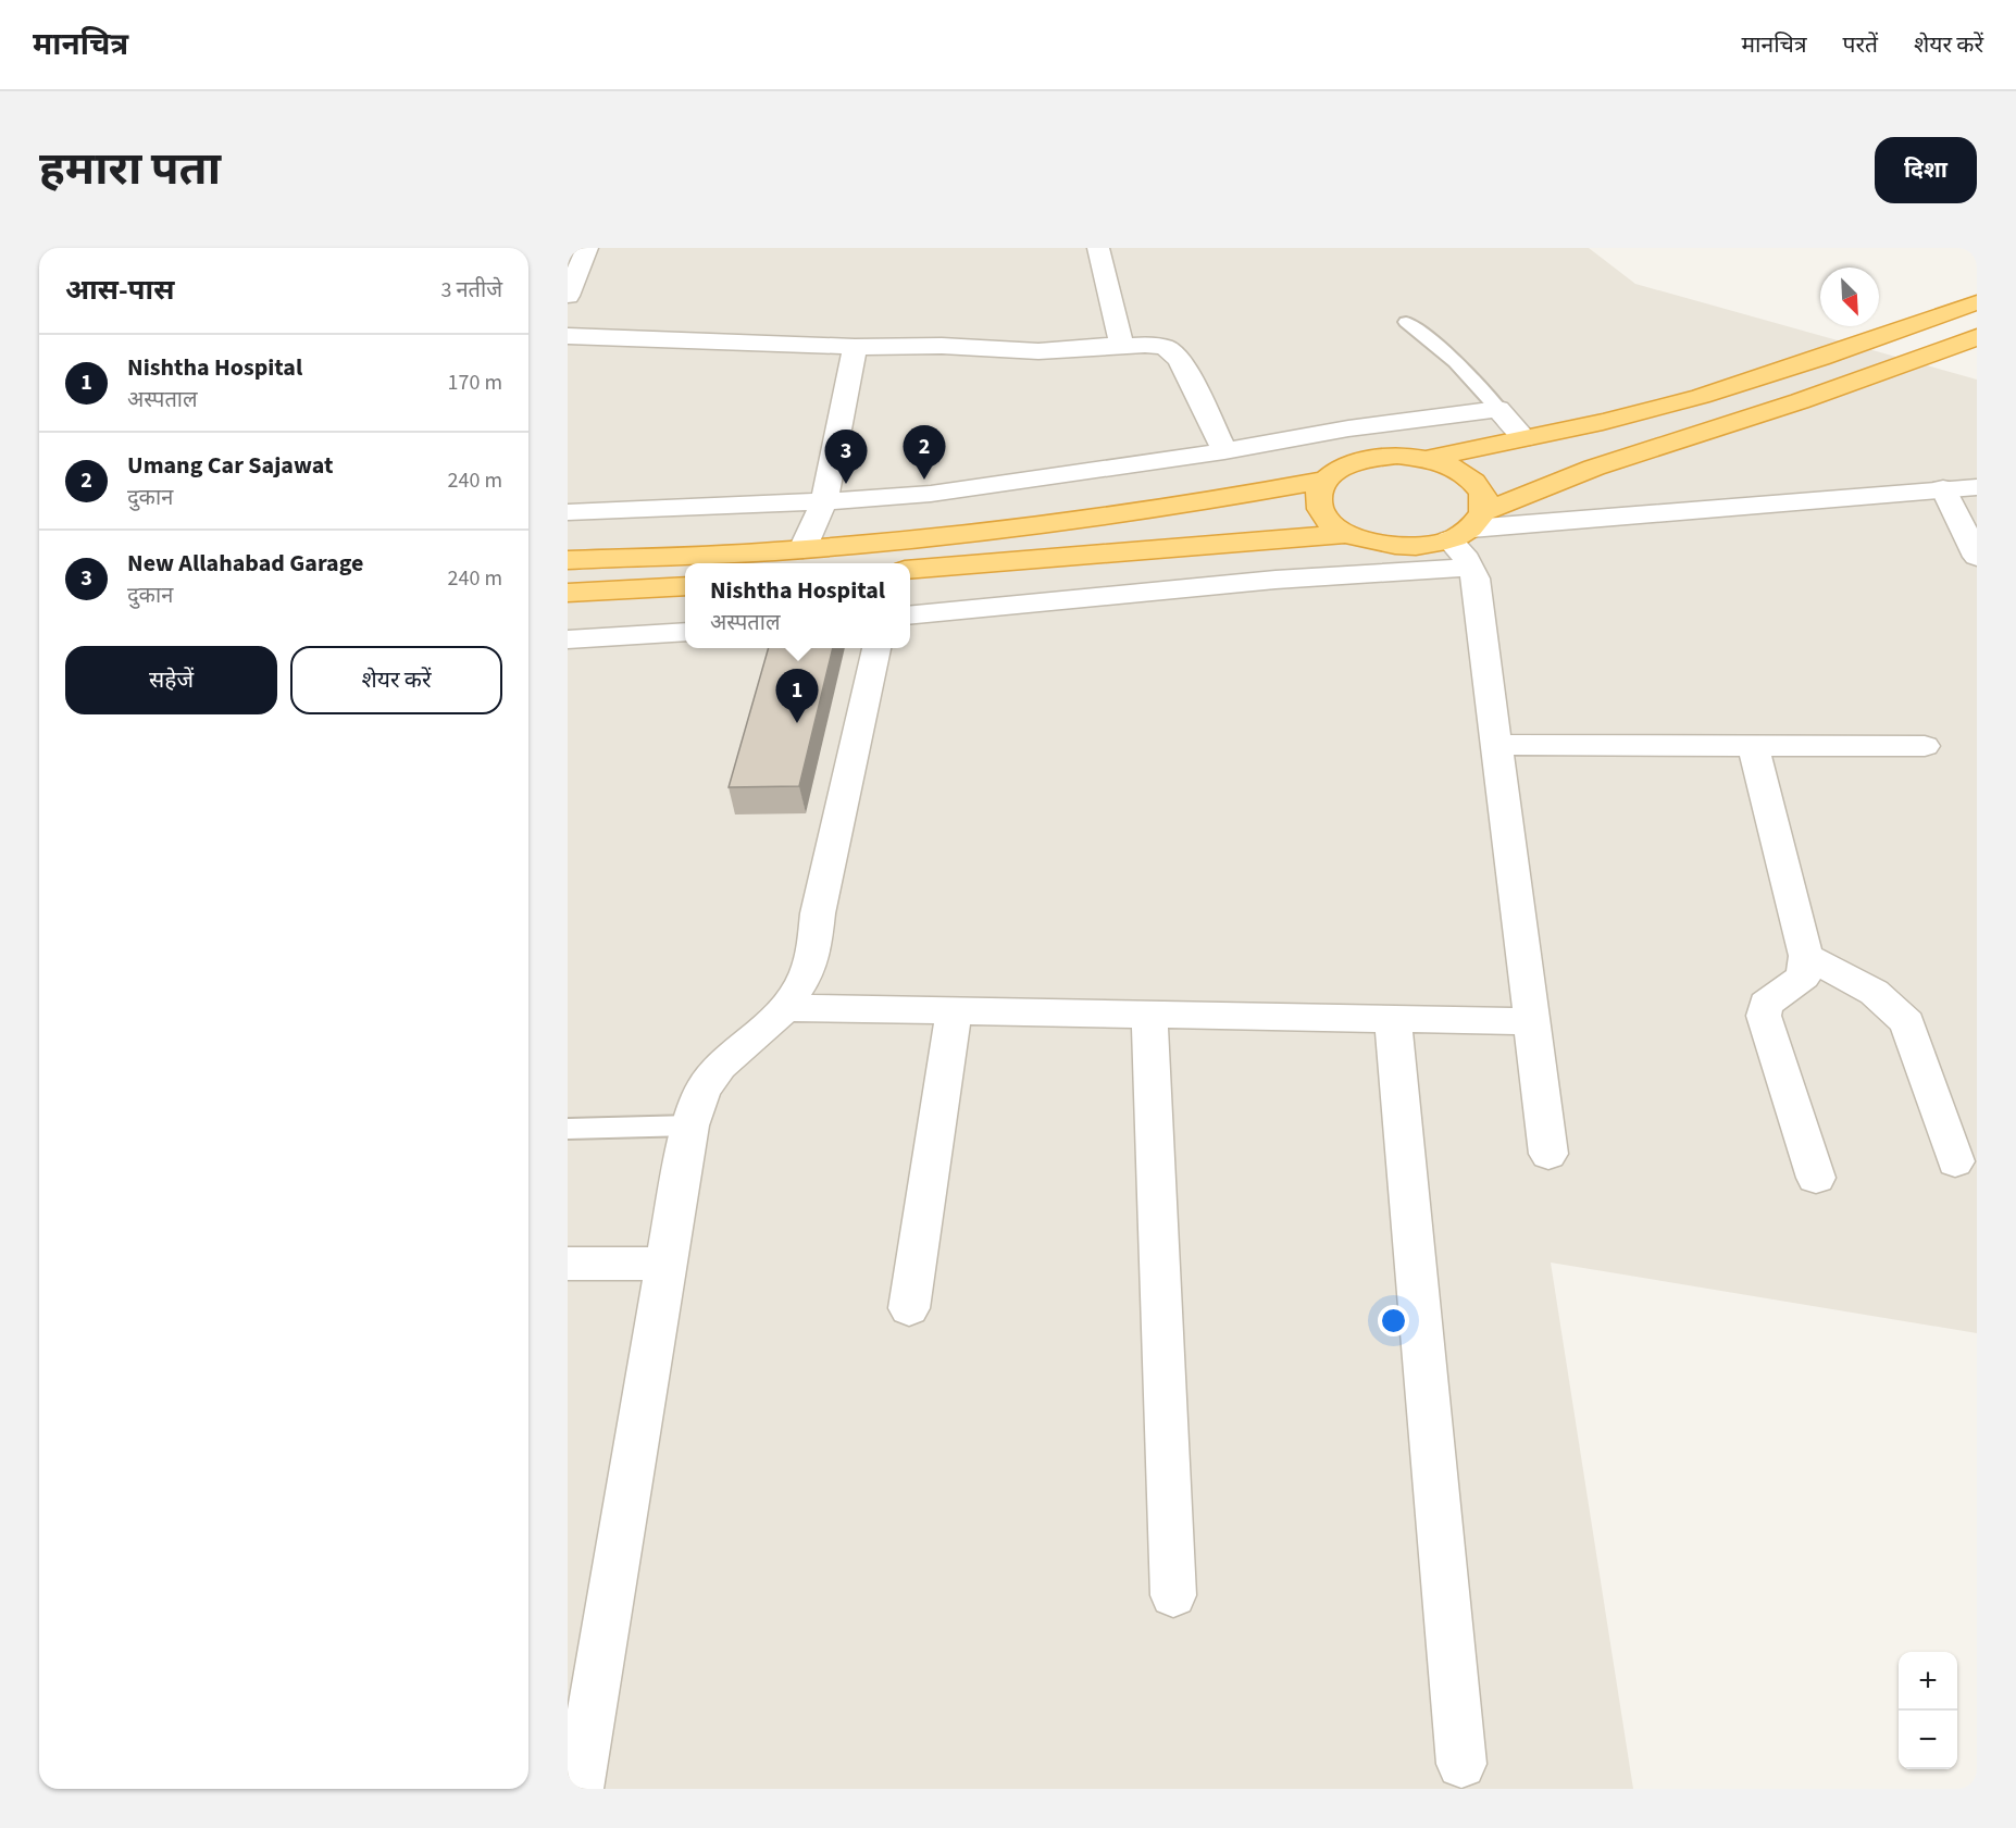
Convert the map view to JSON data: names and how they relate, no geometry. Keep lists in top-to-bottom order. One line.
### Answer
{"north":"bottom right","page":{"header":"मानचित्र","nav":["मानचित्र","परतें","शेयर करें"],"title":"हमारा पता","buttons":["दिशा",["सहेजें","शेयर करें"]],"heading":["आस-पास","3 नतीजे"],"list":[{"mark":"1","name":"Nishtha Hospital","note":"अस्पताल","value":"170 m"},{"mark":"2","name":"Umang Car Sajawat","note":"दुकान","value":"240 m"},{"mark":"3","name":"New Allahabad Garage","note":"दुकान","value":"240 m"}],"pins":["2","3","1"],"popup":["Nishtha Hospital","अस्पताल"],"map_buttons":["+","−"]}}
